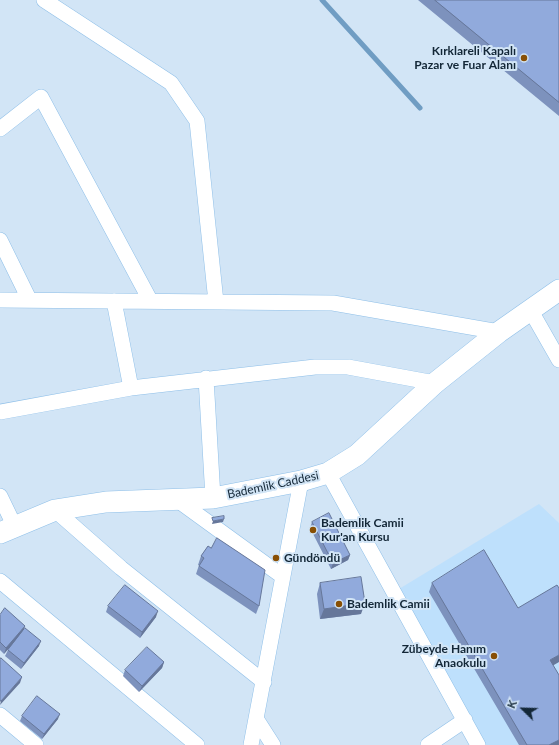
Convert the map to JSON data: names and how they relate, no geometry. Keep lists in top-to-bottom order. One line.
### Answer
{"streets":{"street":["Bademlik Caddesi"]},"places":["Kırklareli Kapalı Pazar ve Fuar Alanı","Bademlik Camii Kur'an Kursu","Gündöndü","Bademlik Camii","Zübeyde Hanım Anaokulu"],"north":"top left"}
